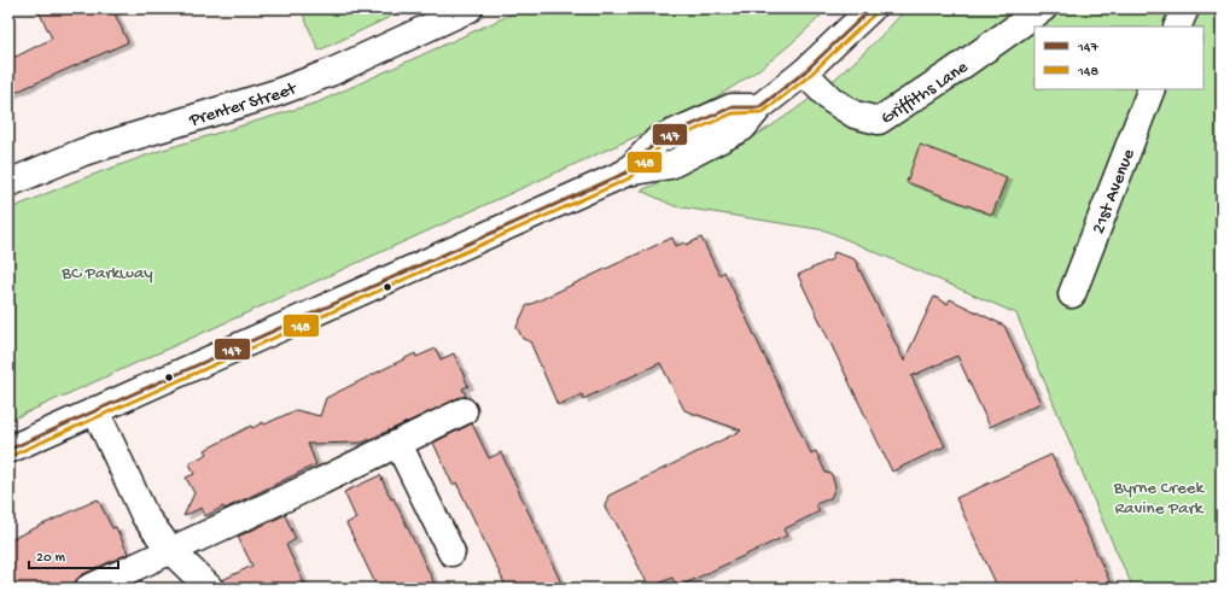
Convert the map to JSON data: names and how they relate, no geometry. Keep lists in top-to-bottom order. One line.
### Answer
{"streets":{"street":["Griffiths Lane","Prenter Street","21st Avenue"]},"parks":["BC Parkway","Byrne Creek Ravine Park"],"lines":["transit line 147","transit line 148"],"legend":["147","148"],"scale_bar":"20 m"}
